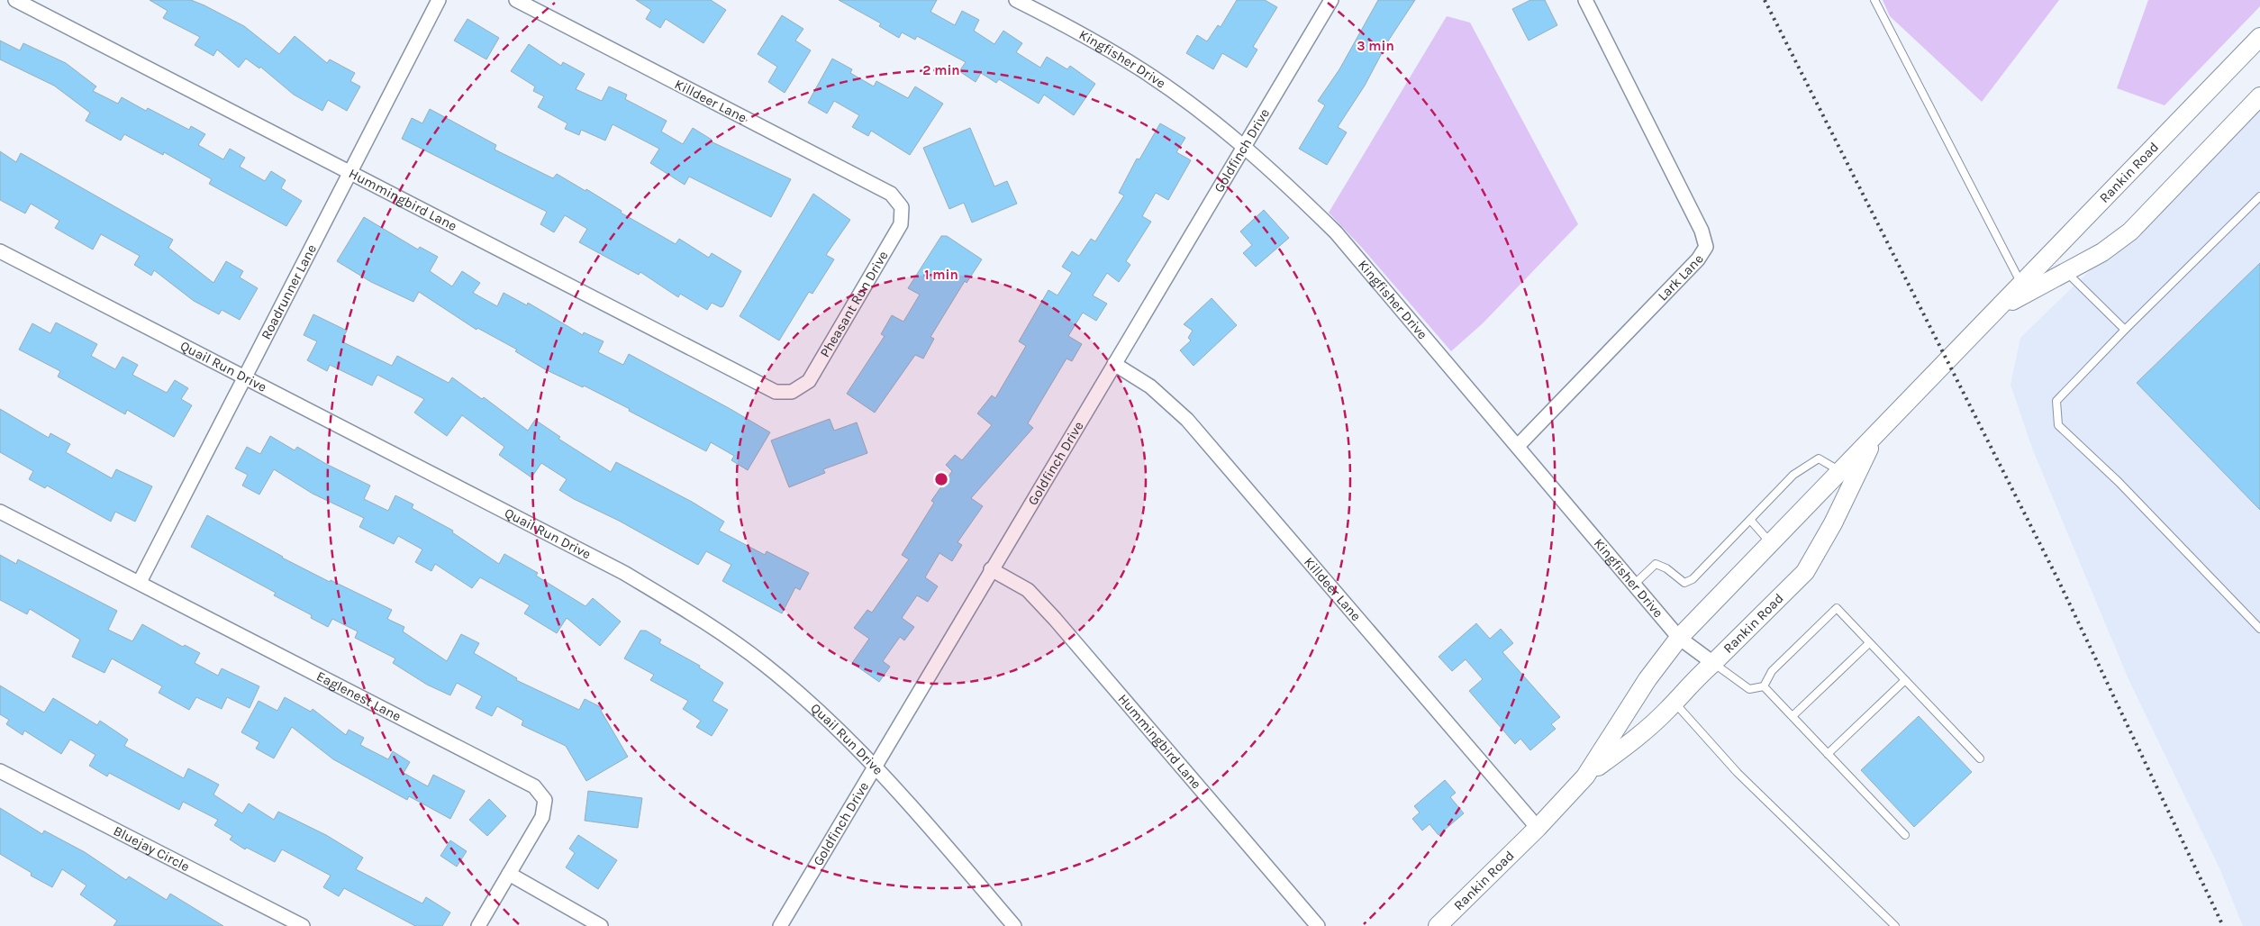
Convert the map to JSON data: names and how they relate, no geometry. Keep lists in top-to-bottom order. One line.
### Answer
{"streets":{"street":["Kingfisher Drive","Killdeer Lane","Goldfinch Drive","Rankin Road","Hummingbird Lane","Lark Lane","Roadrunner Lane","Pheasant Run Drive","Quail Run Drive","Eaglenest Lane","Bluejay Circle"]},"crossings":[["Kingfisher Drive","Goldfinch Drive"],["Kingfisher Drive","Rankin Road"],["Kingfisher Drive","Lark Lane"],["Killdeer Lane","Goldfinch Drive"],["Killdeer Lane","Rankin Road"],["Killdeer Lane","Pheasant Run Drive"],["Goldfinch Drive","Hummingbird Lane"],["Goldfinch Drive","Quail Run Drive"],["Hummingbird Lane","Roadrunner Lane"],["Hummingbird Lane","Pheasant Run Drive"],["Roadrunner Lane","Quail Run Drive"],["Roadrunner Lane","Eaglenest Lane"]],"rings":["3 min","2 min","1 min"]}
